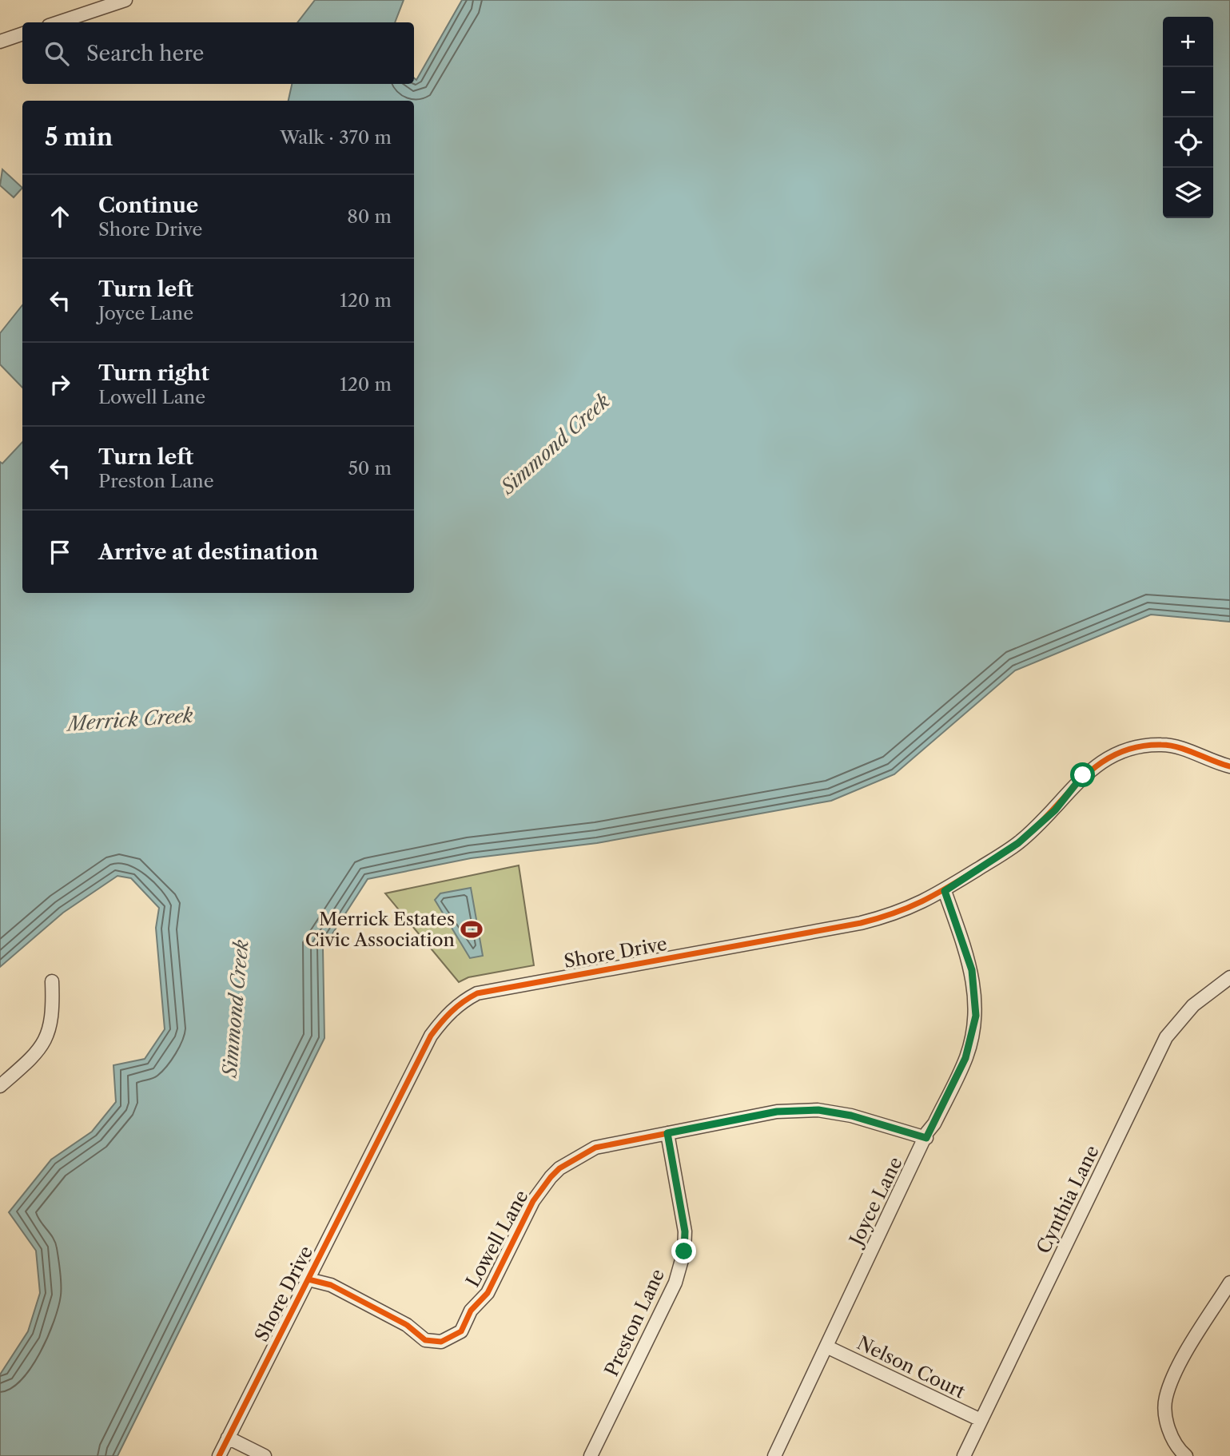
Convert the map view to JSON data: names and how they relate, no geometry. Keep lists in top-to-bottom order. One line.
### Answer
{"streets":{"street":["Shore Drive","Cynthia Lane","Joyce Lane","Lowell Lane","Preston Lane","Nelson Court"]},"crossings":[["Shore Drive","Joyce Lane"],["Shore Drive","Lowell Lane"],["Cynthia Lane","Nelson Court"],["Joyce Lane","Lowell Lane"],["Joyce Lane","Nelson Court"],["Lowell Lane","Preston Lane"]],"water":["Simmond Creek","Merrick Creek"],"places":{"sports":["Merrick Estates Civic Association"]},"page":{"map_buttons":["+","−"],"search":"Search here","heading":["5 min","Walk · 370 m"],"list":[["Continue","Shore Drive","80 m"],["Turn left","Joyce Lane","120 m"],["Turn right","Lowell Lane","120 m"],["Turn left","Preston Lane","50 m"],"Arrive at destination"]}}
